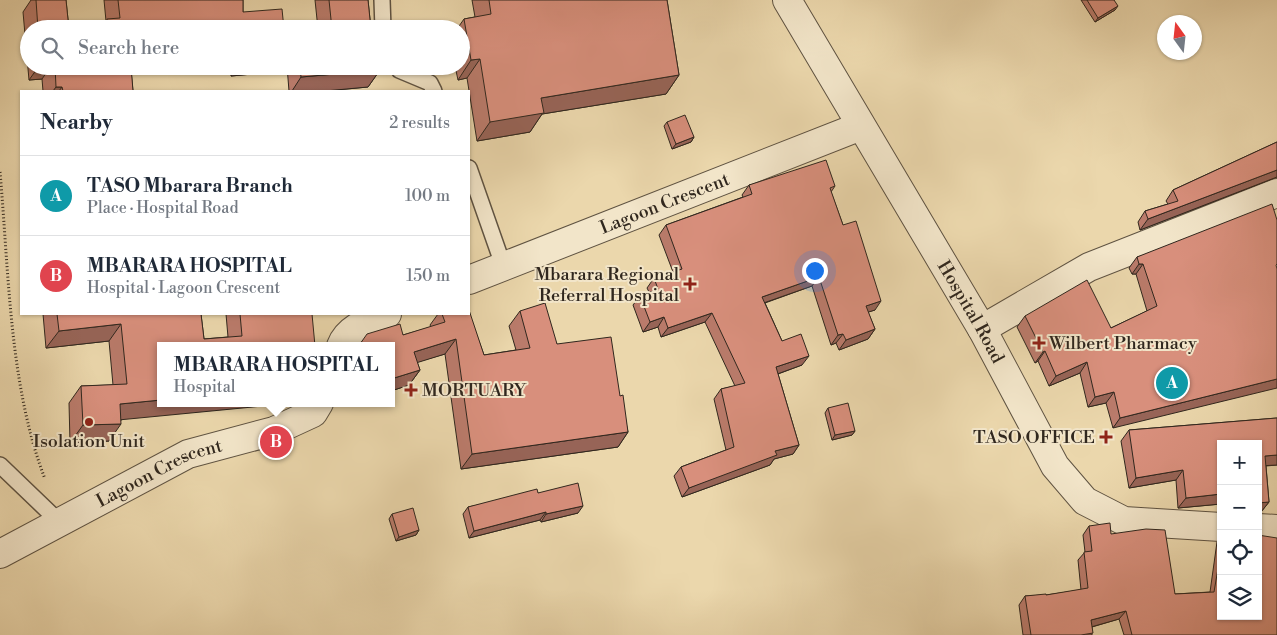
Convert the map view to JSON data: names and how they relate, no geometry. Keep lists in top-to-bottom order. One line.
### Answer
{"streets":{"street":["Lagoon Crescent","Hospital Road"]},"crossings":[["Lagoon Crescent","Hospital Road"]],"places":{"health":["Mbarara Regional Referral Hospital","Wilbert Pharmacy","MORTUARY","TASO OFFICE"],"other":["Isolation Unit"]},"north":"top","page":{"search":"Search here","heading":["Nearby","2 results"],"list":[{"mark":"A","name":"TASO Mbarara Branch","note":"Place · Hospital Road","value":"100 m"},{"mark":"B","name":"MBARARA HOSPITAL","note":"Hospital · Lagoon Crescent","value":"150 m"}],"popup":["MBARARA HOSPITAL","Hospital"],"pins":["A","B"],"map_buttons":["+","−"]}}
